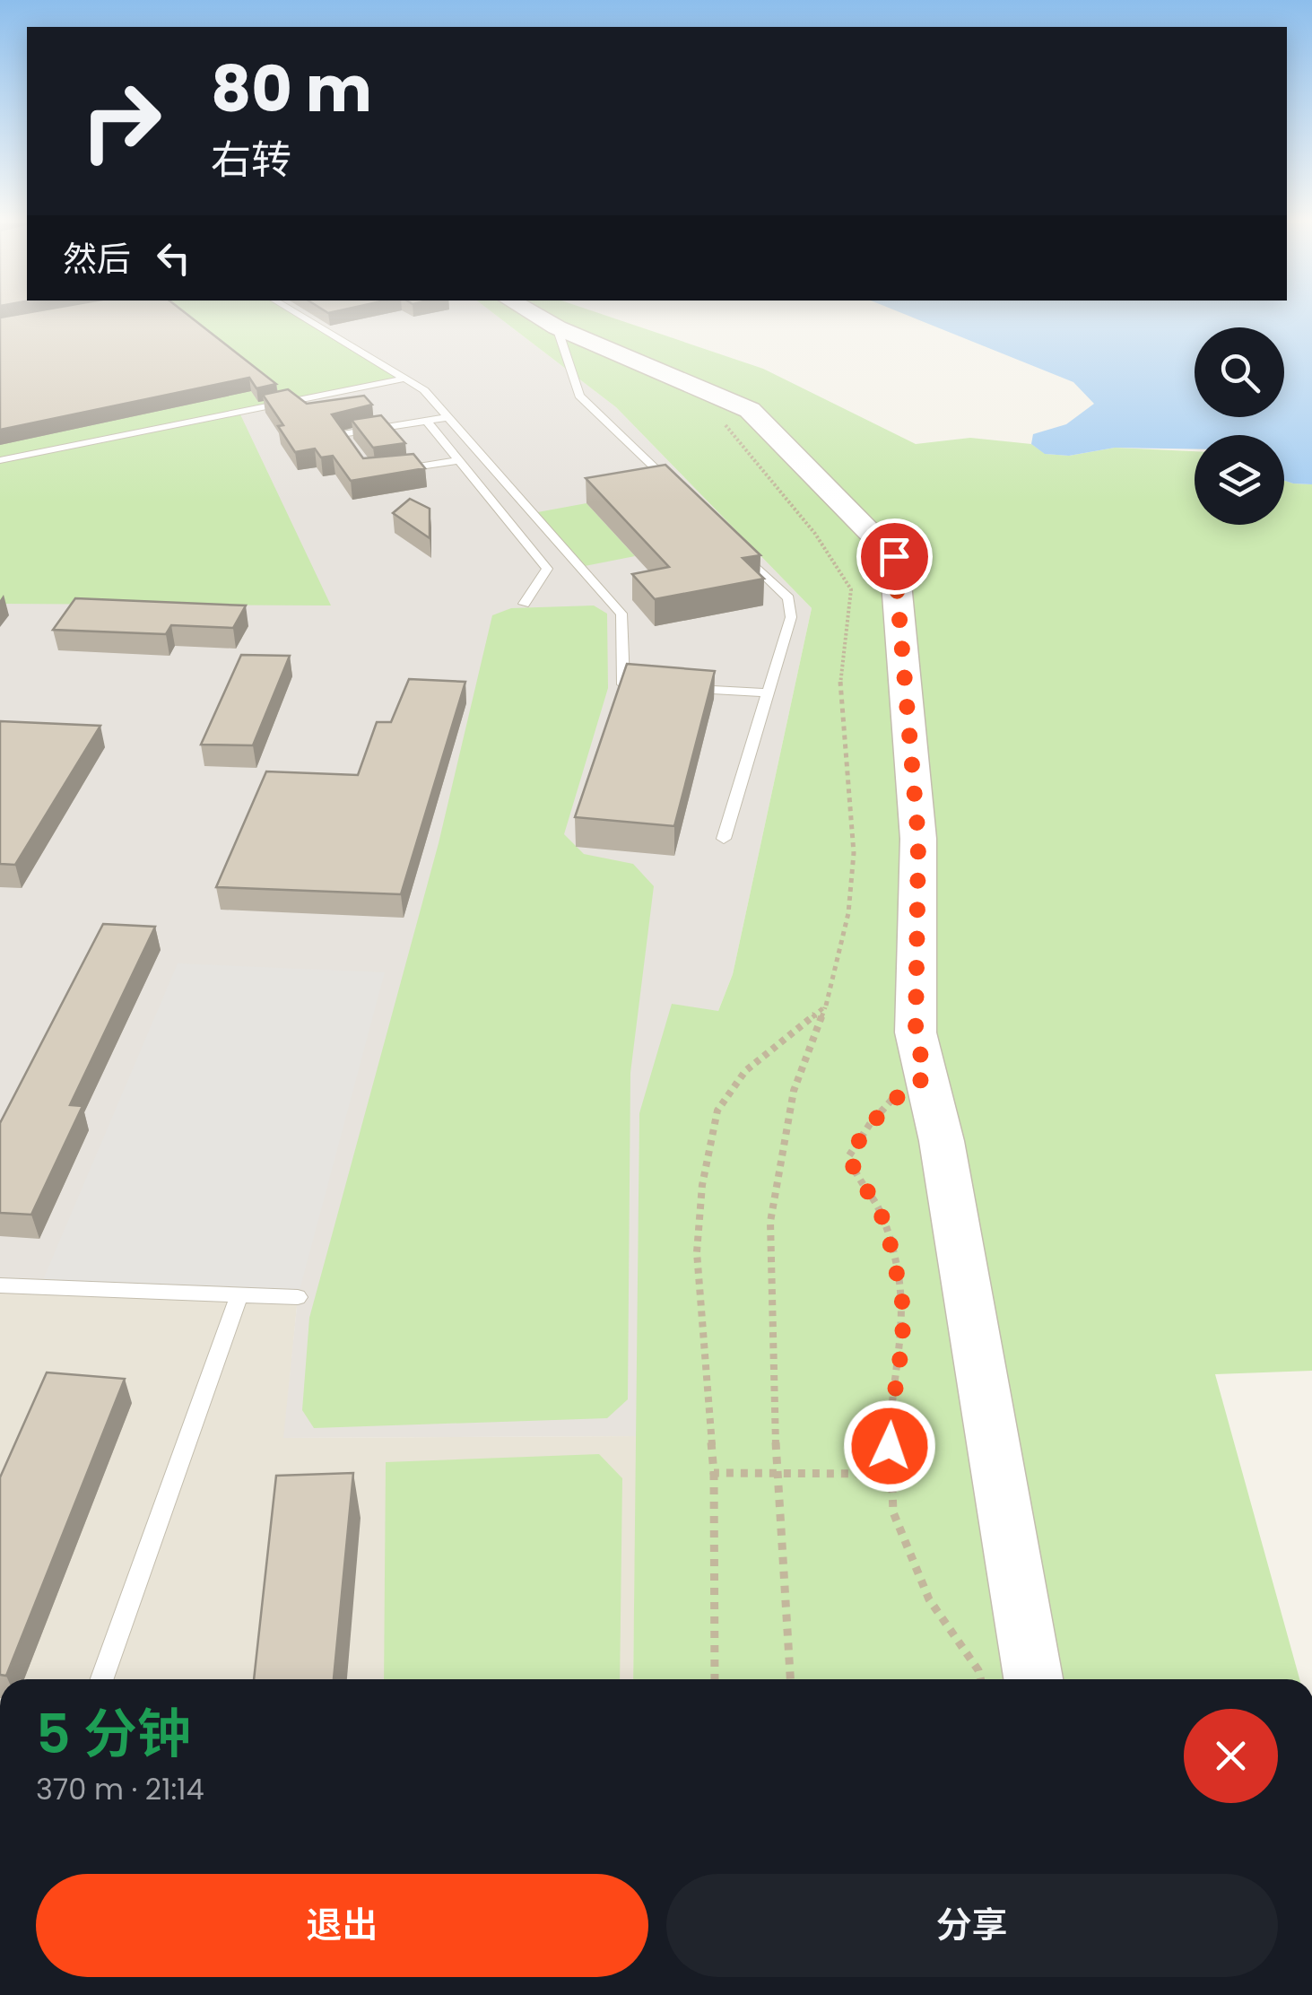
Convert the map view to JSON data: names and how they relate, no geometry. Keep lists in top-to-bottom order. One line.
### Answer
{"page":{"turn":["80 m","右转"],"then":"然后","heading":["5 分钟","370 m · 21:14"],"buttons":["退出","分享"]}}
